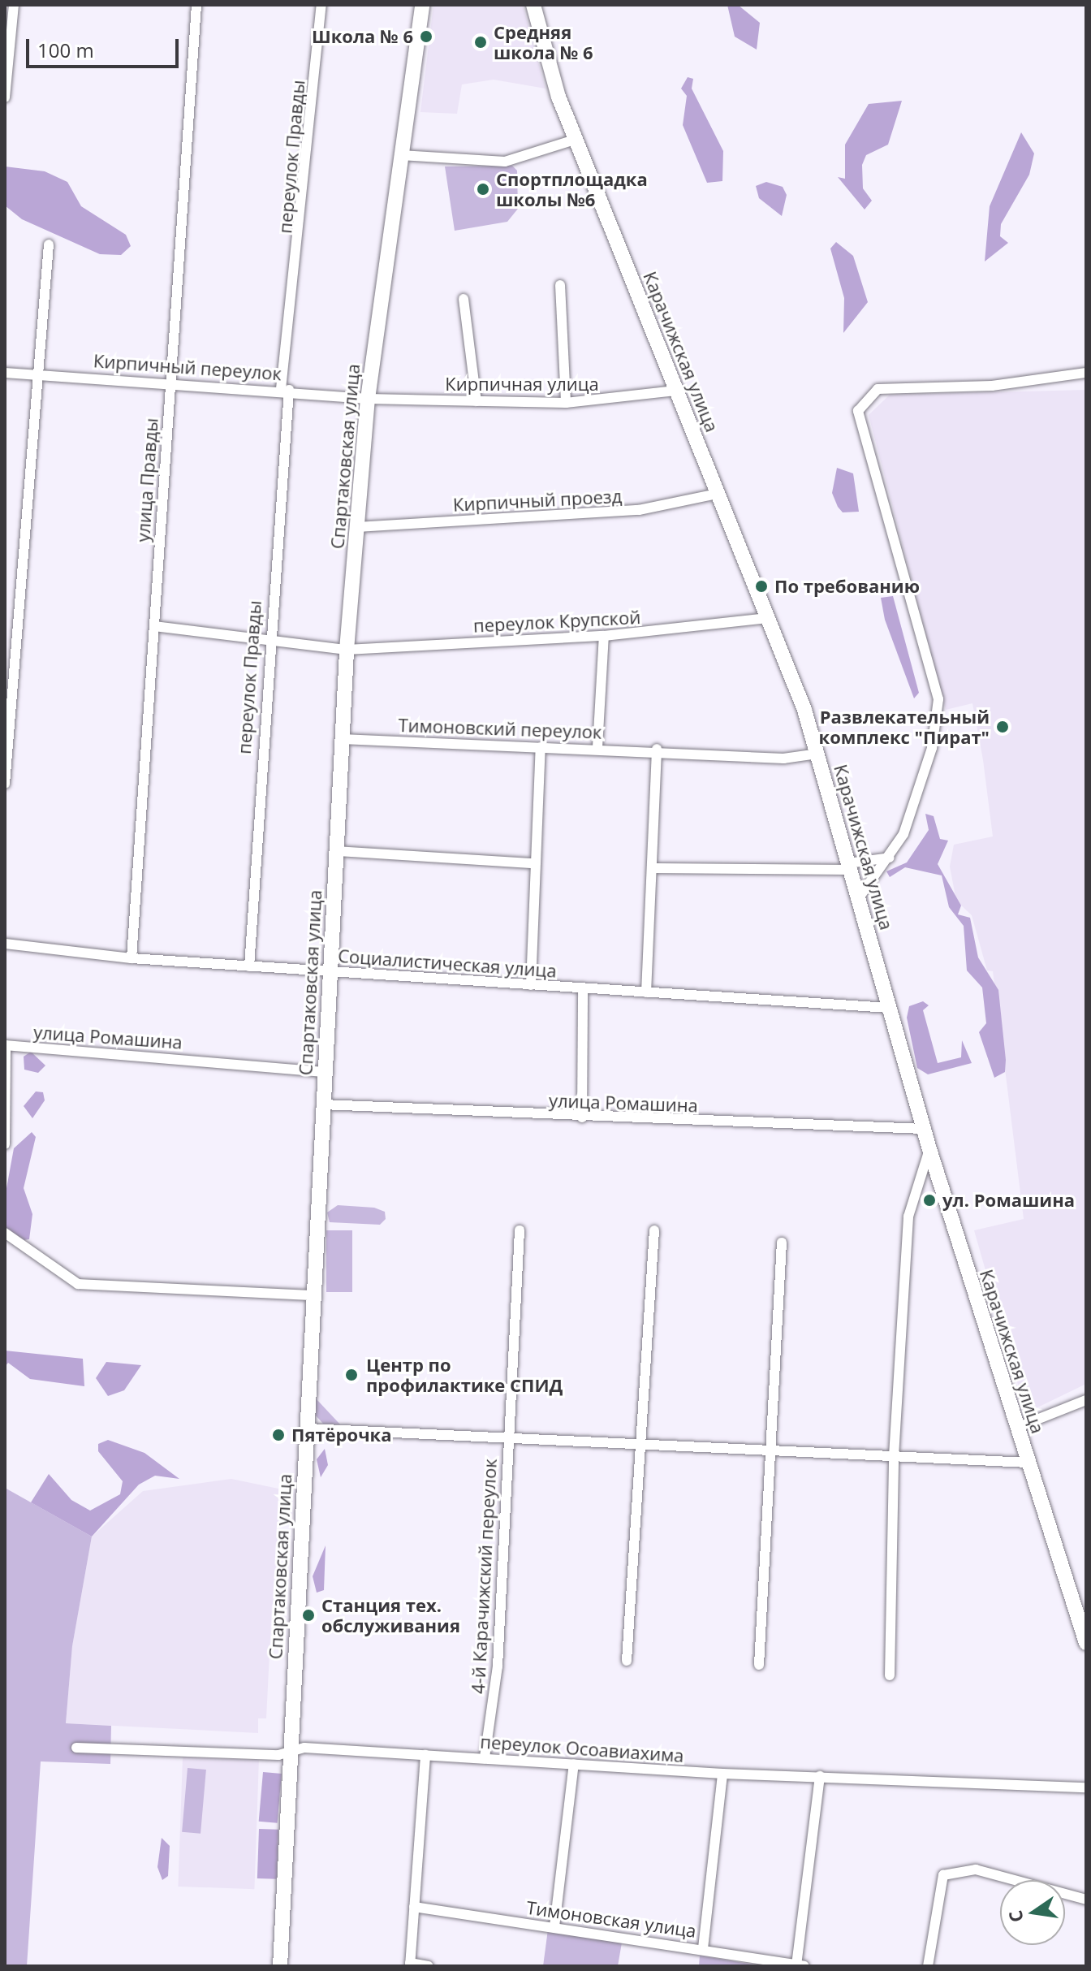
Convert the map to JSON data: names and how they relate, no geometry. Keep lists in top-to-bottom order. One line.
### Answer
{"streets":{"street":["переулок Правды","Карачижская улица","Кирпичный переулок","Кирпичная улица","Спартаковская улица","улица Правды","Кирпичный проезд","переулок Крупской","Тимоновский переулок","Социалистическая улица","улица Ромашина","4-й Карачижский переулок","переулок Осоавиахима","Тимоновская улица"]},"crossings":[["переулок Правды","Кирпичный переулок"],["переулок Правды","переулок Крупской"],["переулок Правды","Социалистическая улица"],["Карачижская улица","Кирпичная улица"],["Карачижская улица","Кирпичный проезд"],["Карачижская улица","переулок Крупской"],["Карачижская улица","Тимоновский переулок"],["Карачижская улица","Социалистическая улица"],["Карачижская улица","улица Ромашина"],["Карачижская улица","4-й Карачижский переулок"],["Кирпичный переулок","Кирпичная улица"],["Кирпичный переулок","Спартаковская улица"],["Кирпичный переулок","улица Правды"],["Кирпичная улица","Спартаковская улица"],["Спартаковская улица","Кирпичный проезд"],["Спартаковская улица","переулок Крупской"],["Спартаковская улица","Тимоновский переулок"],["Спартаковская улица","Социалистическая улица"],["Спартаковская улица","улица Ромашина"],["Спартаковская улица","4-й Карачижский переулок"],["Спартаковская улица","переулок Осоавиахима"],["улица Правды","переулок Крупской"],["улица Правды","Социалистическая улица"],["4-й Карачижский переулок","переулок Осоавиахима"]],"places":["Школа № 6","Средняя школа № 6","Спортплощадка школы №6","По требованию","Развлекательный комплекс \"Пират\"","ул. Ромашина","Центр по профилактике СПИД","Пятёрочка","Станция тех. обслуживания"],"scale_bar":"100 m","north":"left"}
